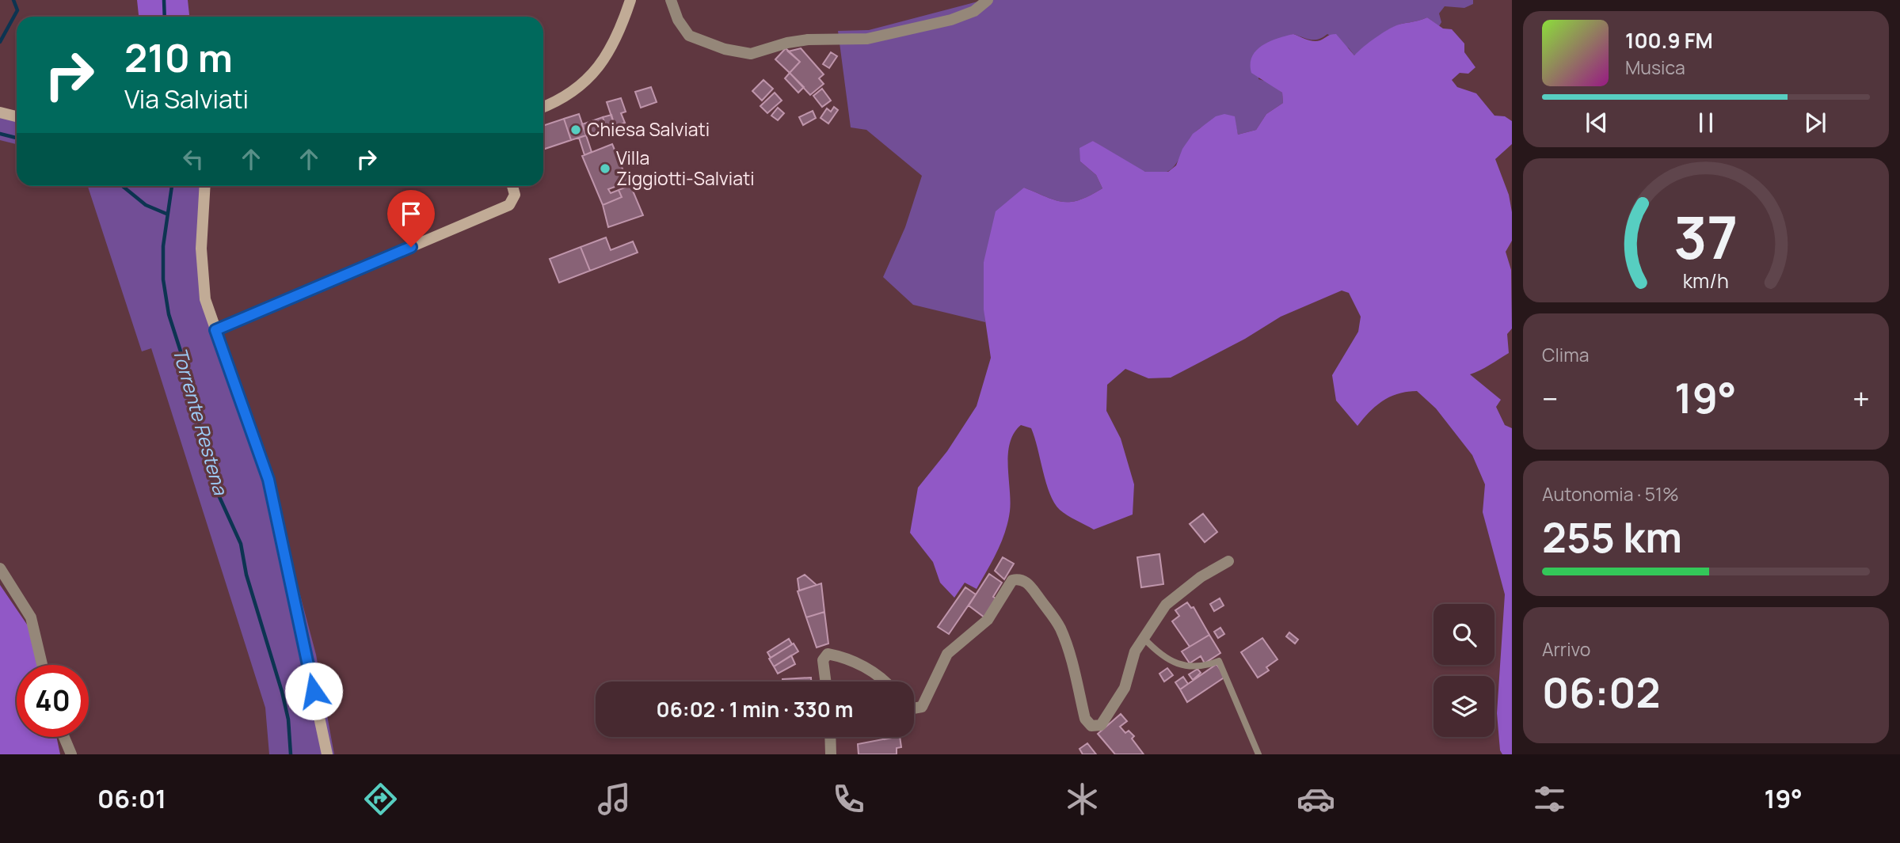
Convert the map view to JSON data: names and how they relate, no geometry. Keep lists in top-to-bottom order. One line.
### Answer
{"water":["Torrente Restena"],"places":["Chiesa Salviati","Villa Ziggiotti-Salviati"],"page":{"turn":["210 m","Via Salviati"],"song":["100.9 FM","Musica"],"tile":["Clima",["Autonomia · 51%","255 km"],["Arrivo","06:02"]],"heat":["−","19°","+"],"limit":"40","trip":"06:02 · 1 min · 330 m","tabs":["06:01","19°"],"gauge":["37","km/h"]}}
